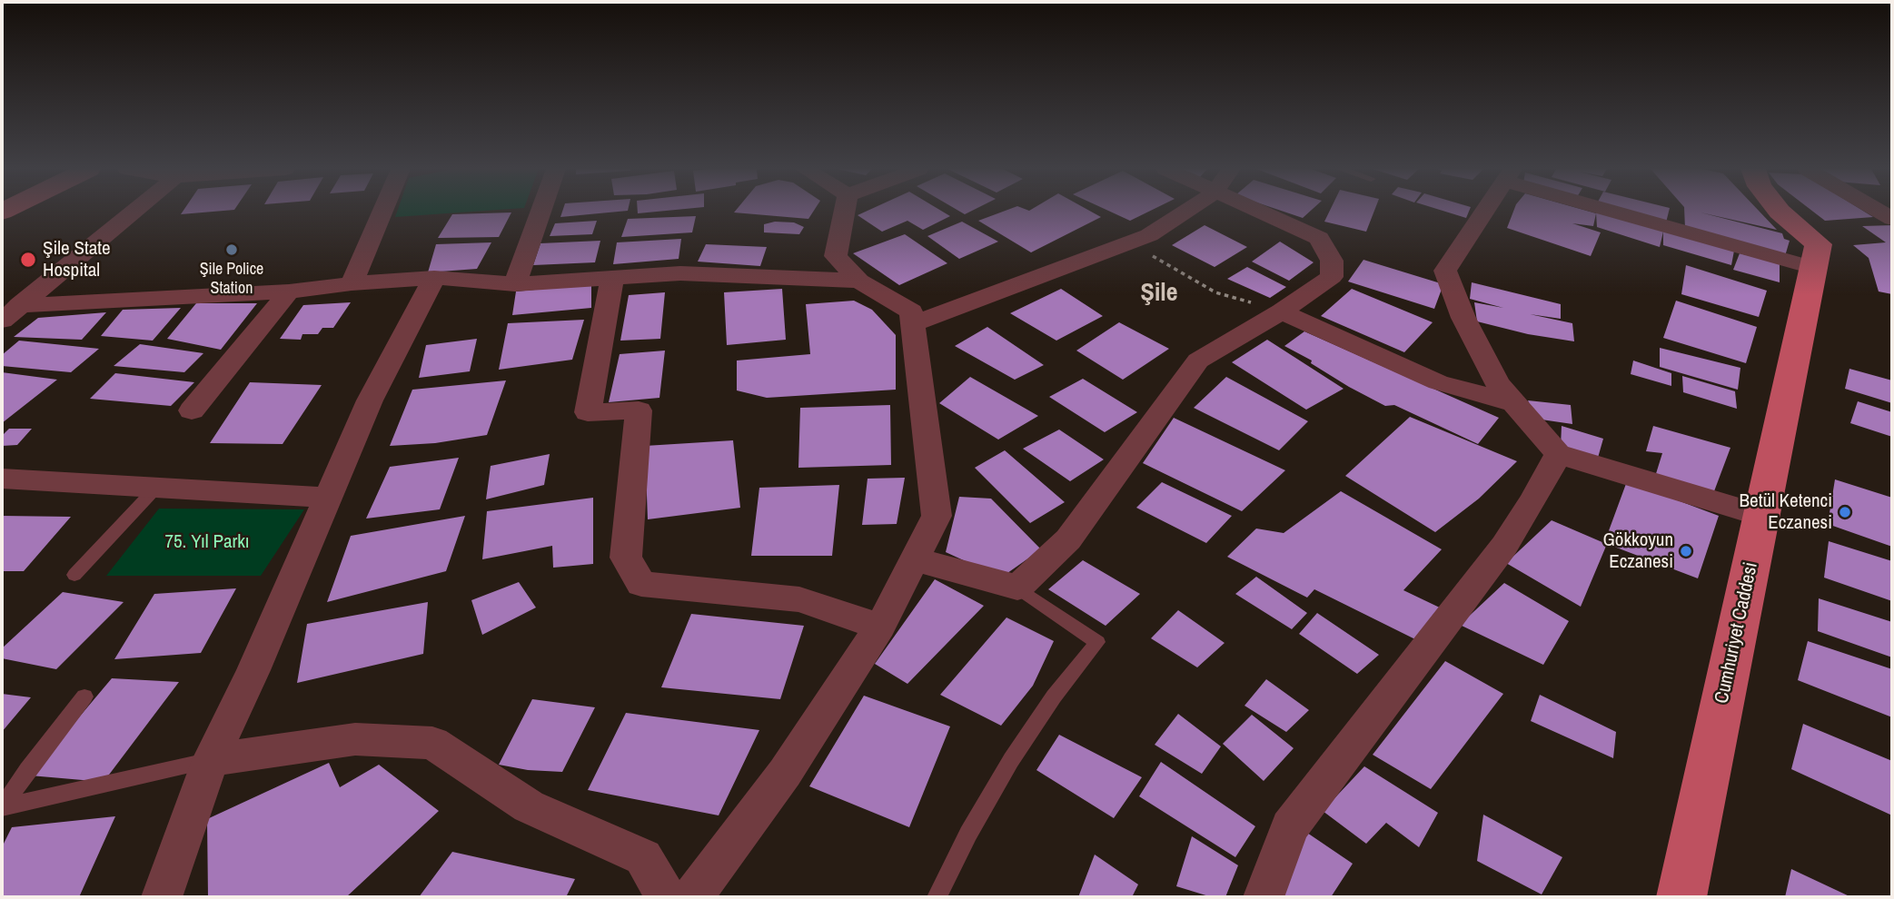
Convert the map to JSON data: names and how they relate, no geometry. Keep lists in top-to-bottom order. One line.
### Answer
{"streets":{"main road":["Cumhuriyet Caddesi"]},"districts":["Şile"],"parks":["75. Yıl Parkı"],"places":["Şile Police Station","Şile State Hospital","Betül Ketenci Eczanesi","Gökkoyun Eczanesi"]}
